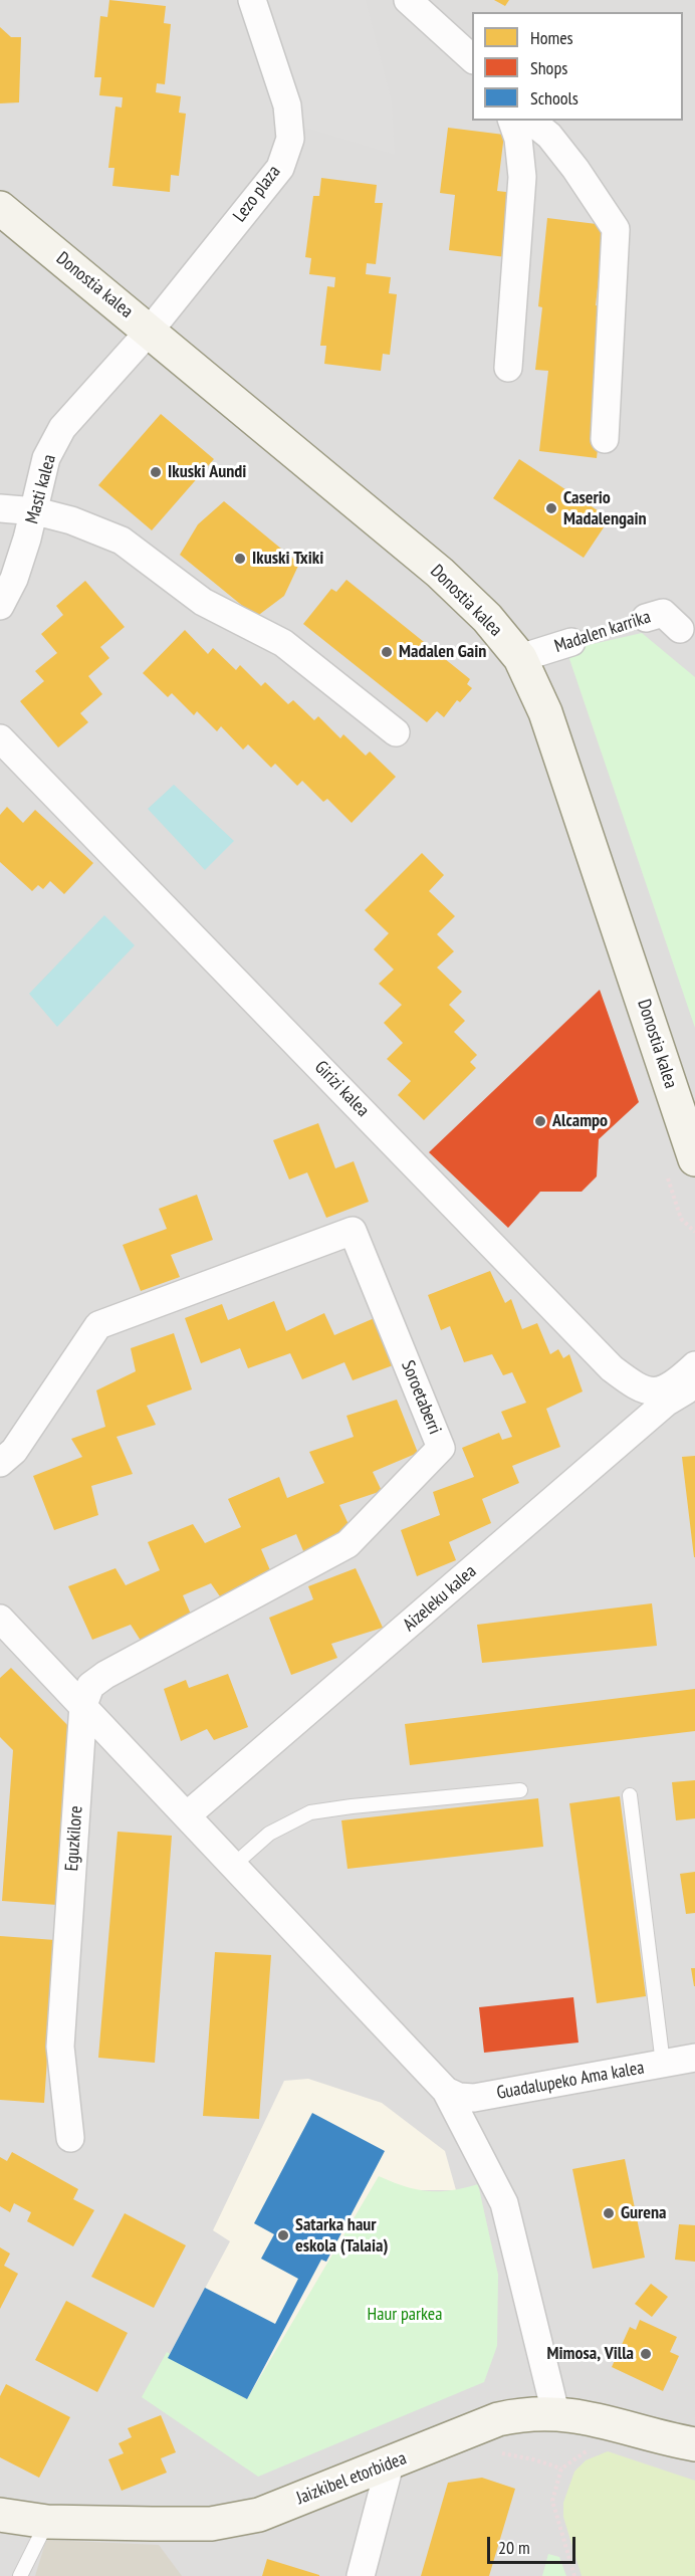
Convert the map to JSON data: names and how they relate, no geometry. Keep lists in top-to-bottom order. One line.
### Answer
{"streets":{"street":["Lezo plaza","Donostia kalea","Masti kalea","Madalen karrika","Girizi kalea","Soroetaberri","Aizeleku kalea","Eguzkilore","Guadalupeko Ama kalea","Jaizkibel etorbidea"]},"crossings":[["Lezo plaza","Donostia kalea"],["Lezo plaza","Masti kalea"],["Donostia kalea","Masti kalea"],["Donostia kalea","Madalen karrika"],["Soroetaberri","Eguzkilore"]],"parks":["Haur parkea"],"places":["Ikuski Aundi","Caserio Madalengain","Ikuski Txiki","Madalen Gain","Alcampo","Gurena","Satarka haur eskola (Talaia)","Mimosa, Villa"],"legend":["Homes","Shops","Schools"],"scale_bar":"20 m"}
